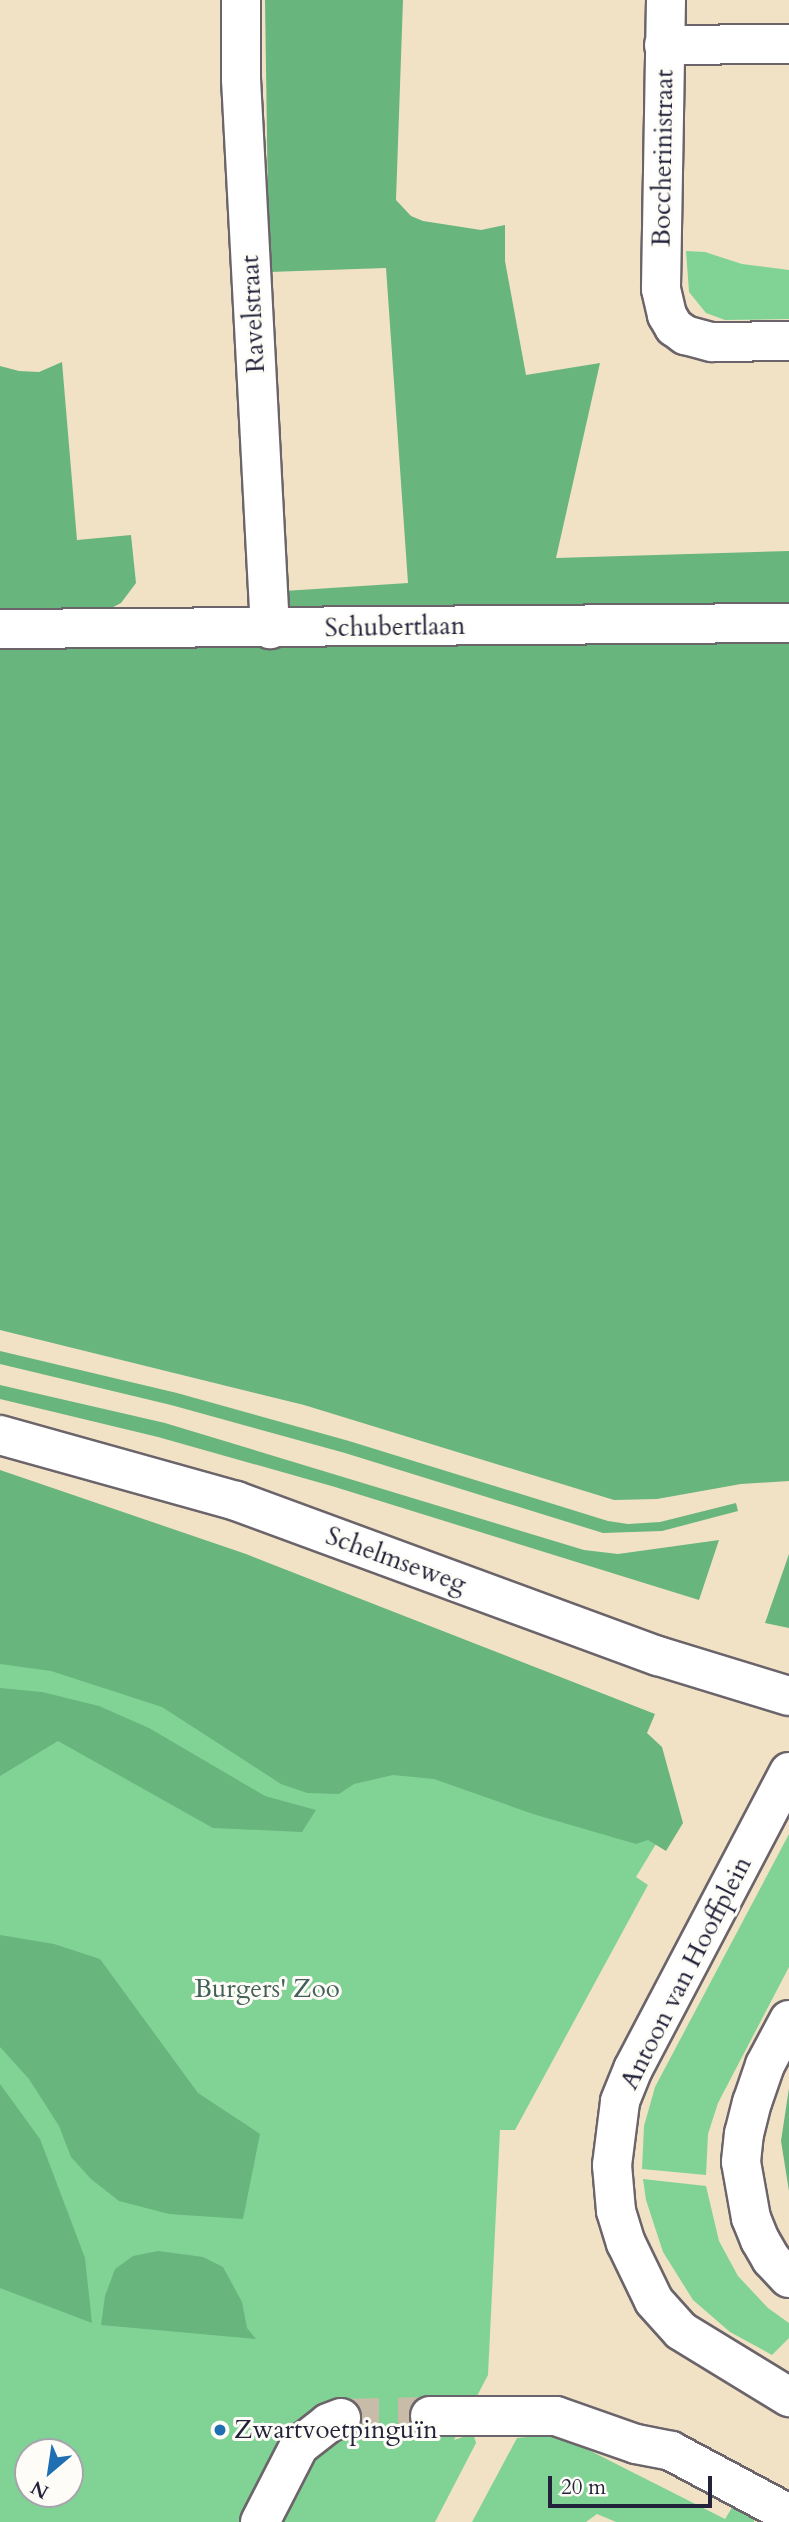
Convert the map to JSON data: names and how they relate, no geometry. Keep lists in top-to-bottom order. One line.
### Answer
{"streets":{"street":["Boccherinistraat","Ravelstraat","Schubertlaan","Schelmseweg","Antoon van Hooffplein"]},"crossings":[["Ravelstraat","Schubertlaan"]],"parks":["Burgers' Zoo"],"places":["Zwartvoetpinguïn"],"scale_bar":"20 m","north":"bottom left"}
